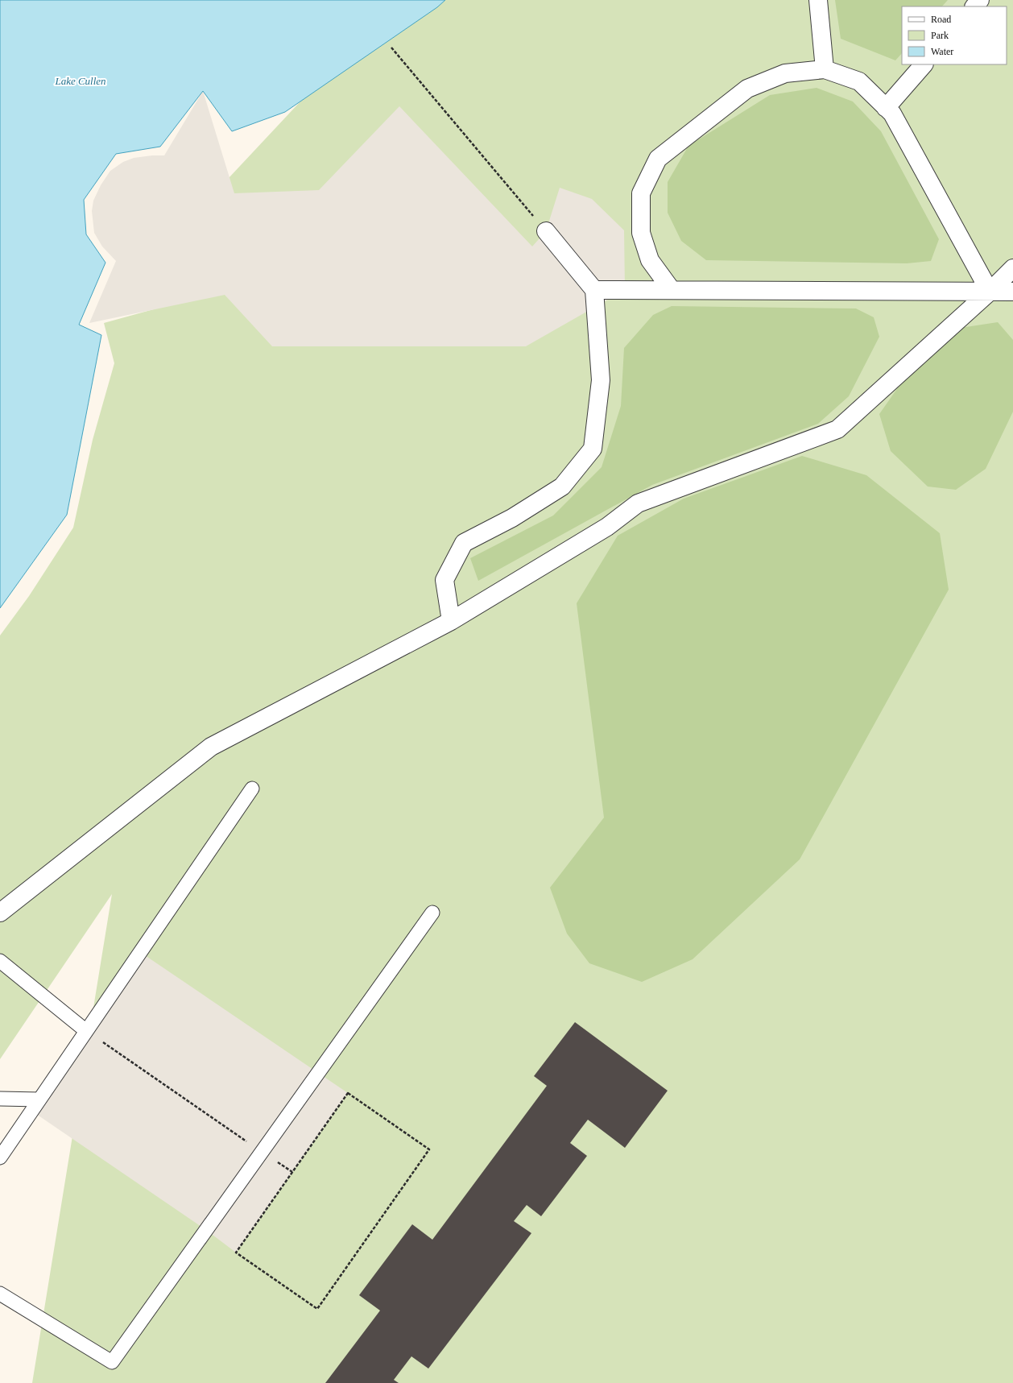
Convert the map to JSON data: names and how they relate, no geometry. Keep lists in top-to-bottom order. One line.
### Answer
{"water":["Lake Cullen"],"legend":["Road","Park","Water"]}
